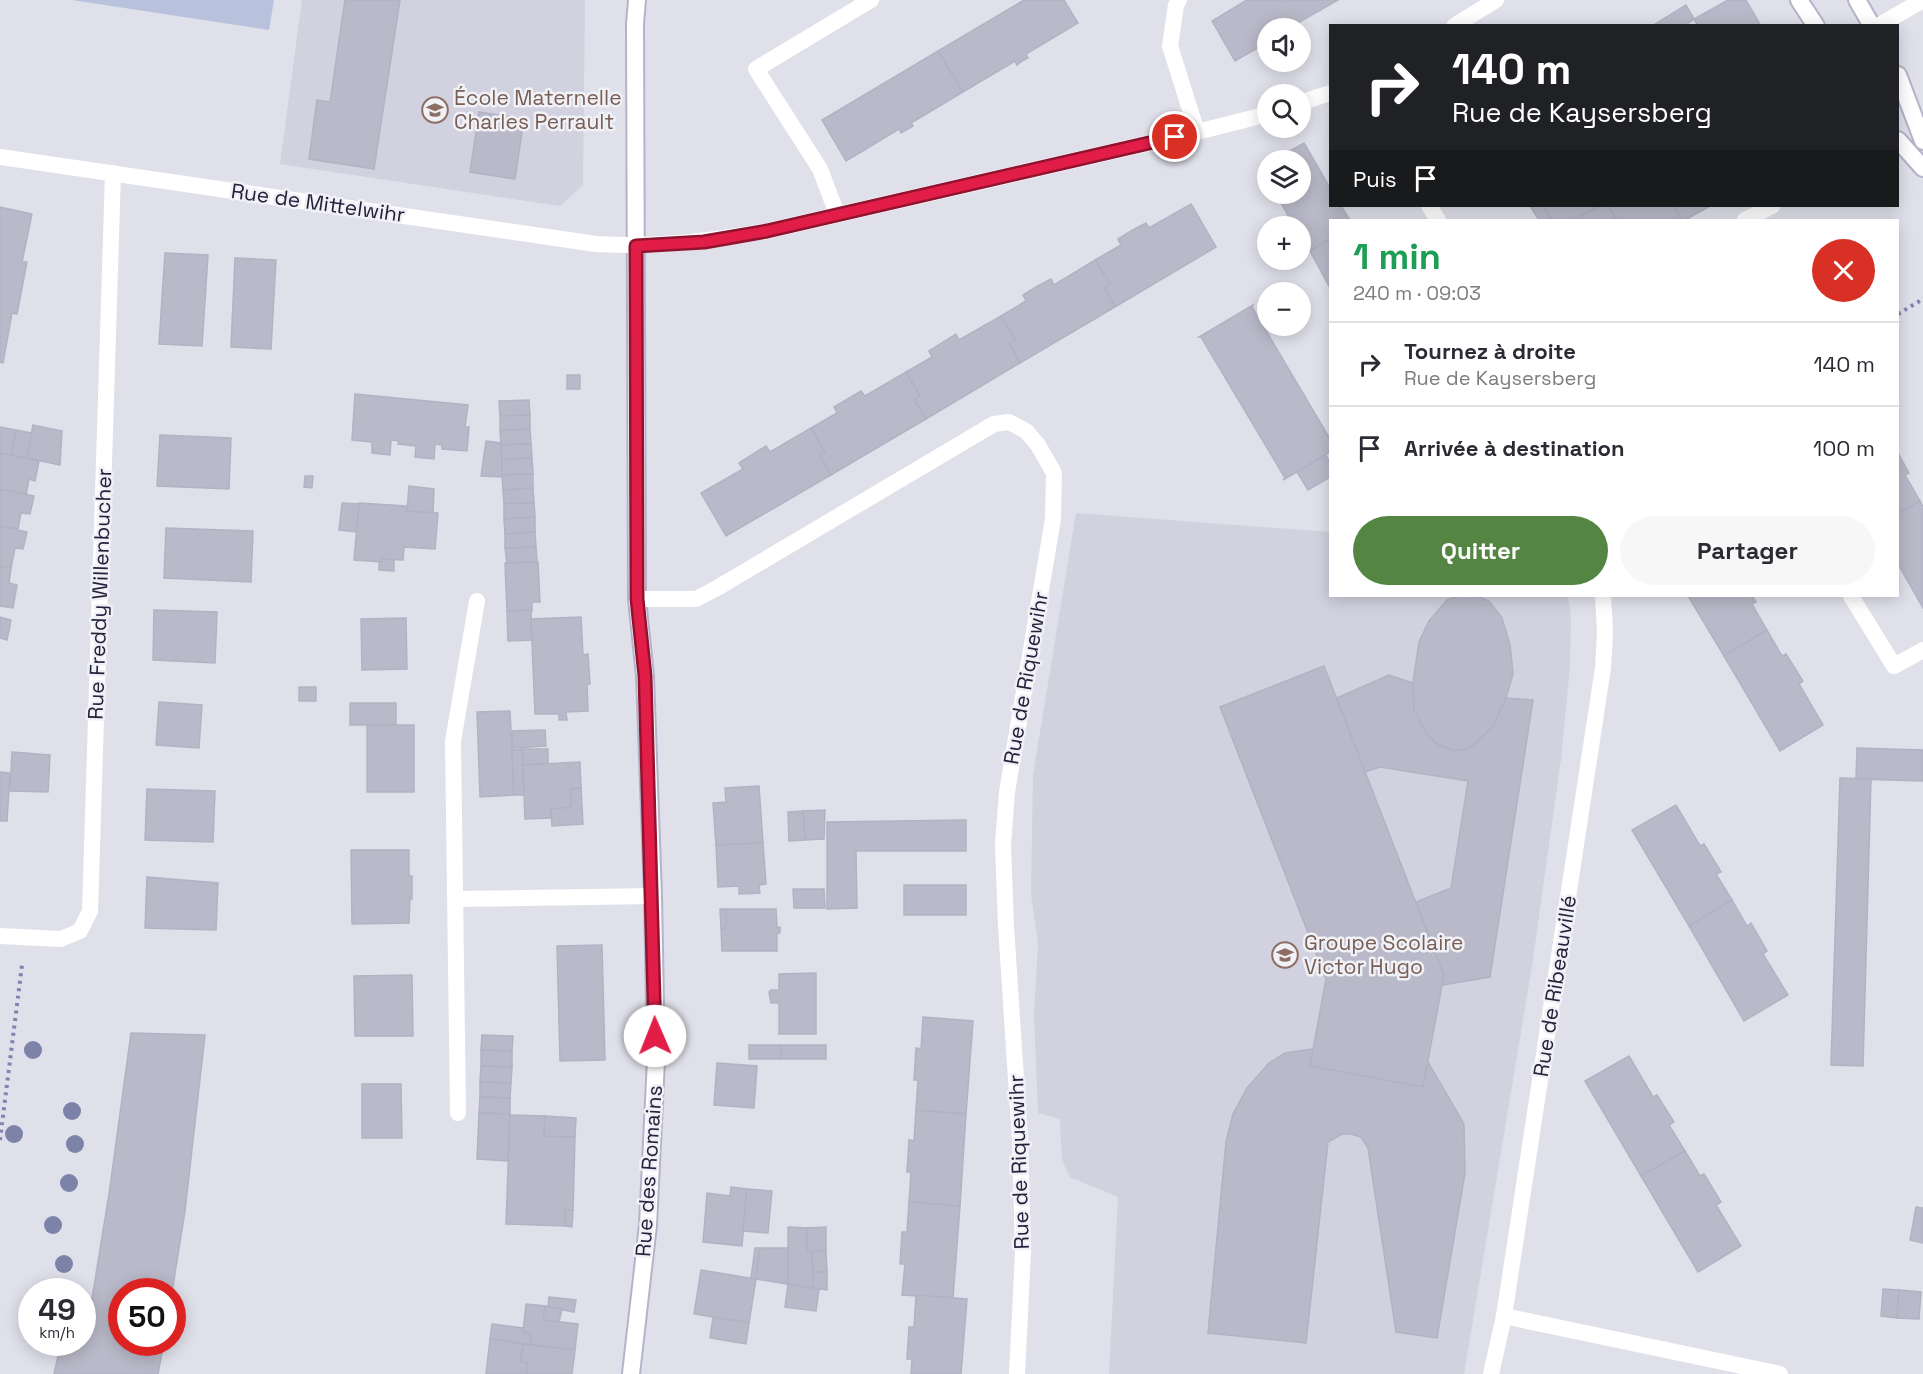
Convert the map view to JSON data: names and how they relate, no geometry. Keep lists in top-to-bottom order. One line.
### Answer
{"streets":{"street":["Rue de Mittelwihr","Rue Freddy Willenbucher","Rue de Riquewihr","Rue de Ribeauvillé","Rue des Romains"]},"crossings":[["Rue de Mittelwihr","Rue Freddy Willenbucher"],["Rue de Mittelwihr","Rue des Romains"],["Rue de Riquewihr","Rue des Romains"]],"places":{"school or university":["École Maternelle Charles Perrault","Groupe Scolaire Victor Hugo"]},"page":{"map_buttons":["+","−"],"turn":["140 m","Rue de Kaysersberg"],"then":"Puis","heading":["1 min","240 m · 09:03"],"list":[{"name":"Tournez à droite","note":"Rue de Kaysersberg","value":"140 m"},{"name":"Arrivée à destination","value":"100 m"}],"buttons":["Quitter","Partager"],"speed":"49 km/h","limit":"50"}}
